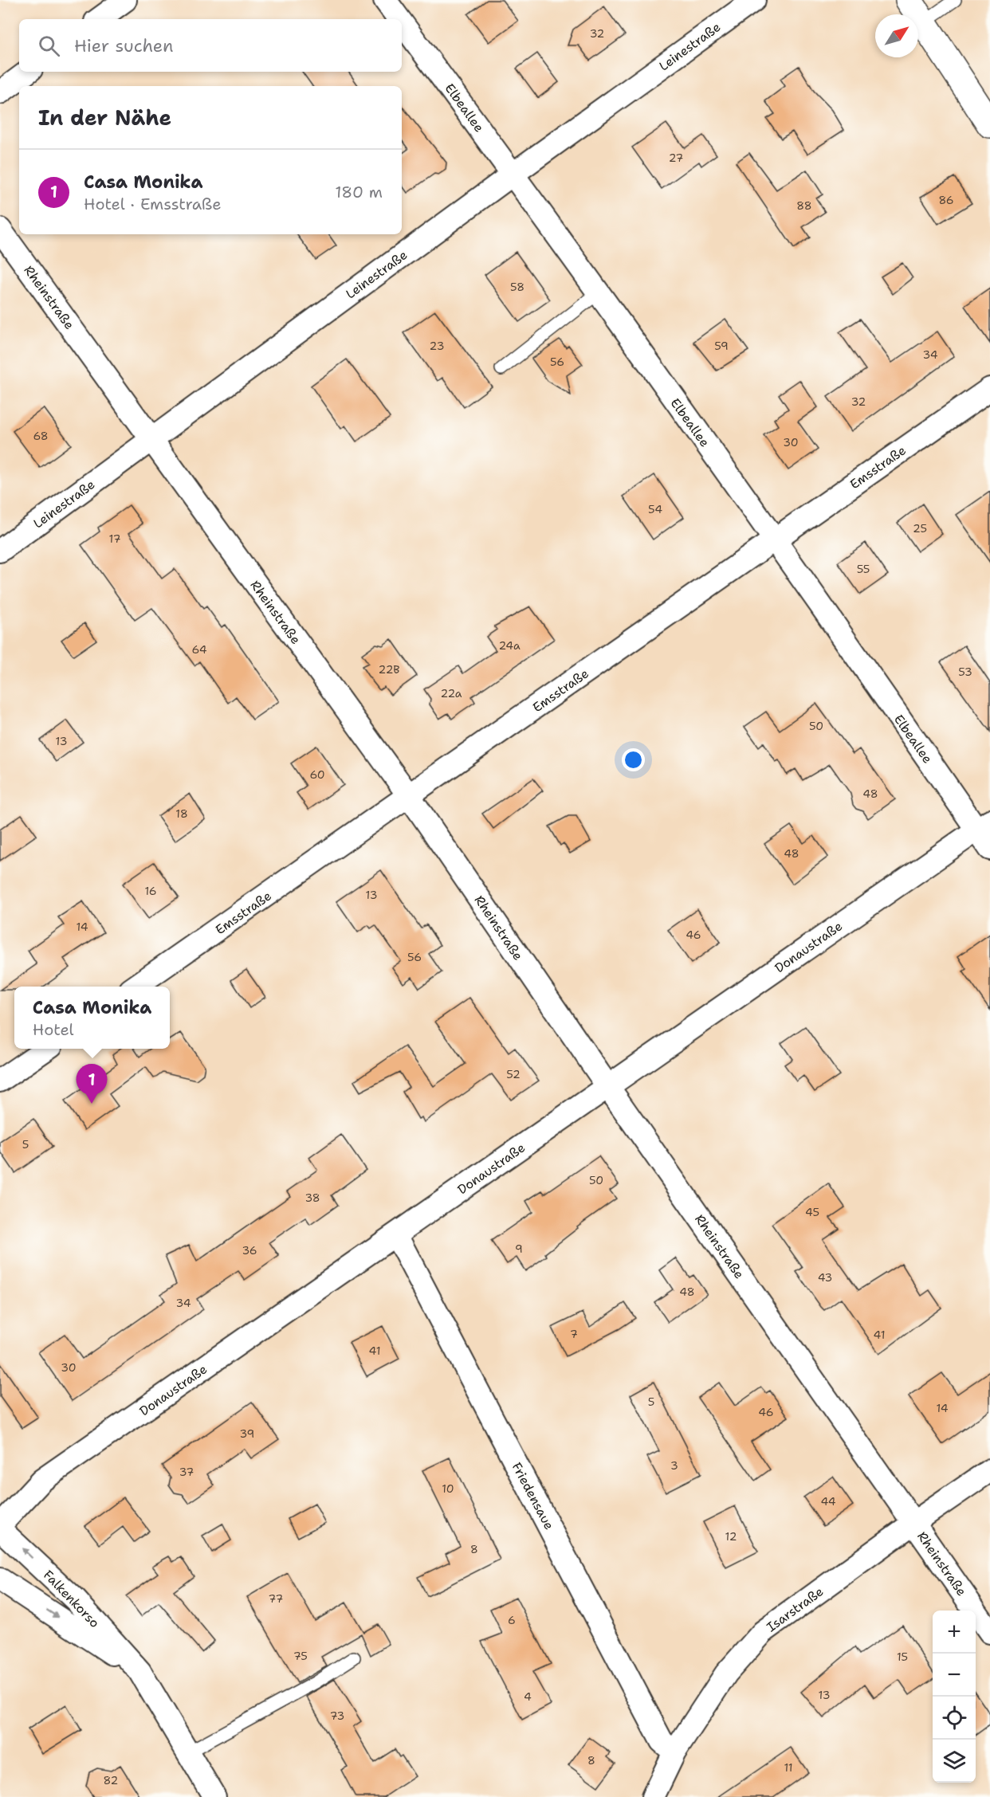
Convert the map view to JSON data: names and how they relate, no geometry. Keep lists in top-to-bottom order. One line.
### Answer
{"streets":{"street":["Leinestraße","Elbeallee","Rheinstraße","Emsstraße","Donaustraße","Friedensaue","Falkenkorso","Isarstraße"]},"crossings":[["Leinestraße","Elbeallee"],["Leinestraße","Rheinstraße"],["Elbeallee","Emsstraße"],["Elbeallee","Donaustraße"],["Rheinstraße","Emsstraße"],["Rheinstraße","Donaustraße"],["Rheinstraße","Isarstraße"],["Donaustraße","Friedensaue"],["Friedensaue","Isarstraße"]],"house_numbers":["32","27","86","88","58","23","59","34","56","32","68","30","54","25","17","55","24a","64","22B","53","22a","50","13","60","48","18","48","16","13","14","46","56","52","5","50","38","45","9","36","43","48","34","7","41","41","30","5","14","46","39","3","37","10","44","12","8","77","6","75","15","13","4","73","8","11","82"],"north":"top right","page":{"search":"Hier suchen","heading":"In der Nähe","list":[{"mark":"1","name":"Casa Monika","note":"Hotel · Emsstraße","value":"180 m"}],"popup":["Casa Monika","Hotel"],"pins":"1","map_buttons":["+","−"]}}
